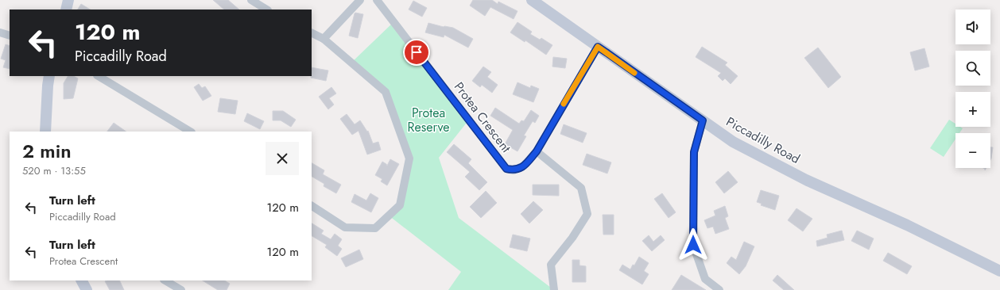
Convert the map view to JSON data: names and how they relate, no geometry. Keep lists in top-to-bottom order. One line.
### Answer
{"streets":{"main road":["Piccadilly Road"],"street":["Protea Crescent"]},"crossings":[["Protea Crescent","Piccadilly Road"]],"parks":["Protea Reserve"],"page":{"map_buttons":["+","−"],"turn":["120 m","Piccadilly Road"],"heading":["2 min","520 m · 13:55"],"list":[{"name":"Turn left","note":"Piccadilly Road","value":"120 m"},{"name":"Turn left","note":"Protea Crescent","value":"120 m"}]}}
